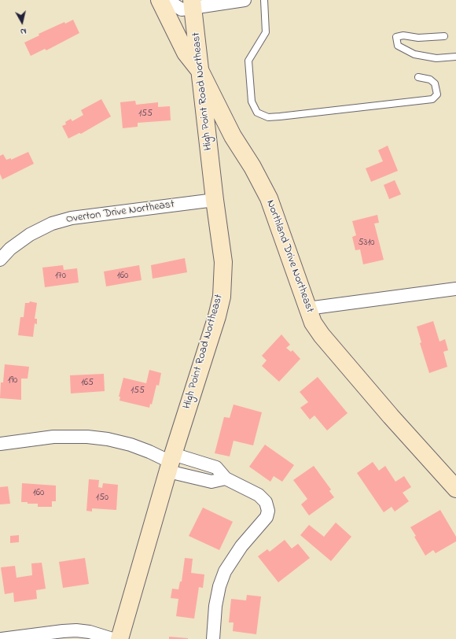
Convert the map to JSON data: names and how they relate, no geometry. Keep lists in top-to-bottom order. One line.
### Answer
{"streets":{"street":["High Point Road Northeast","Overton Drive Northeast","Northland Drive Northeast"]},"crossings":[["High Point Road Northeast","Overton Drive Northeast"],["High Point Road Northeast","Northland Drive Northeast"]],"house_numbers":["155","5310","170","160","190","165","155","160","150"],"north":"bottom"}
